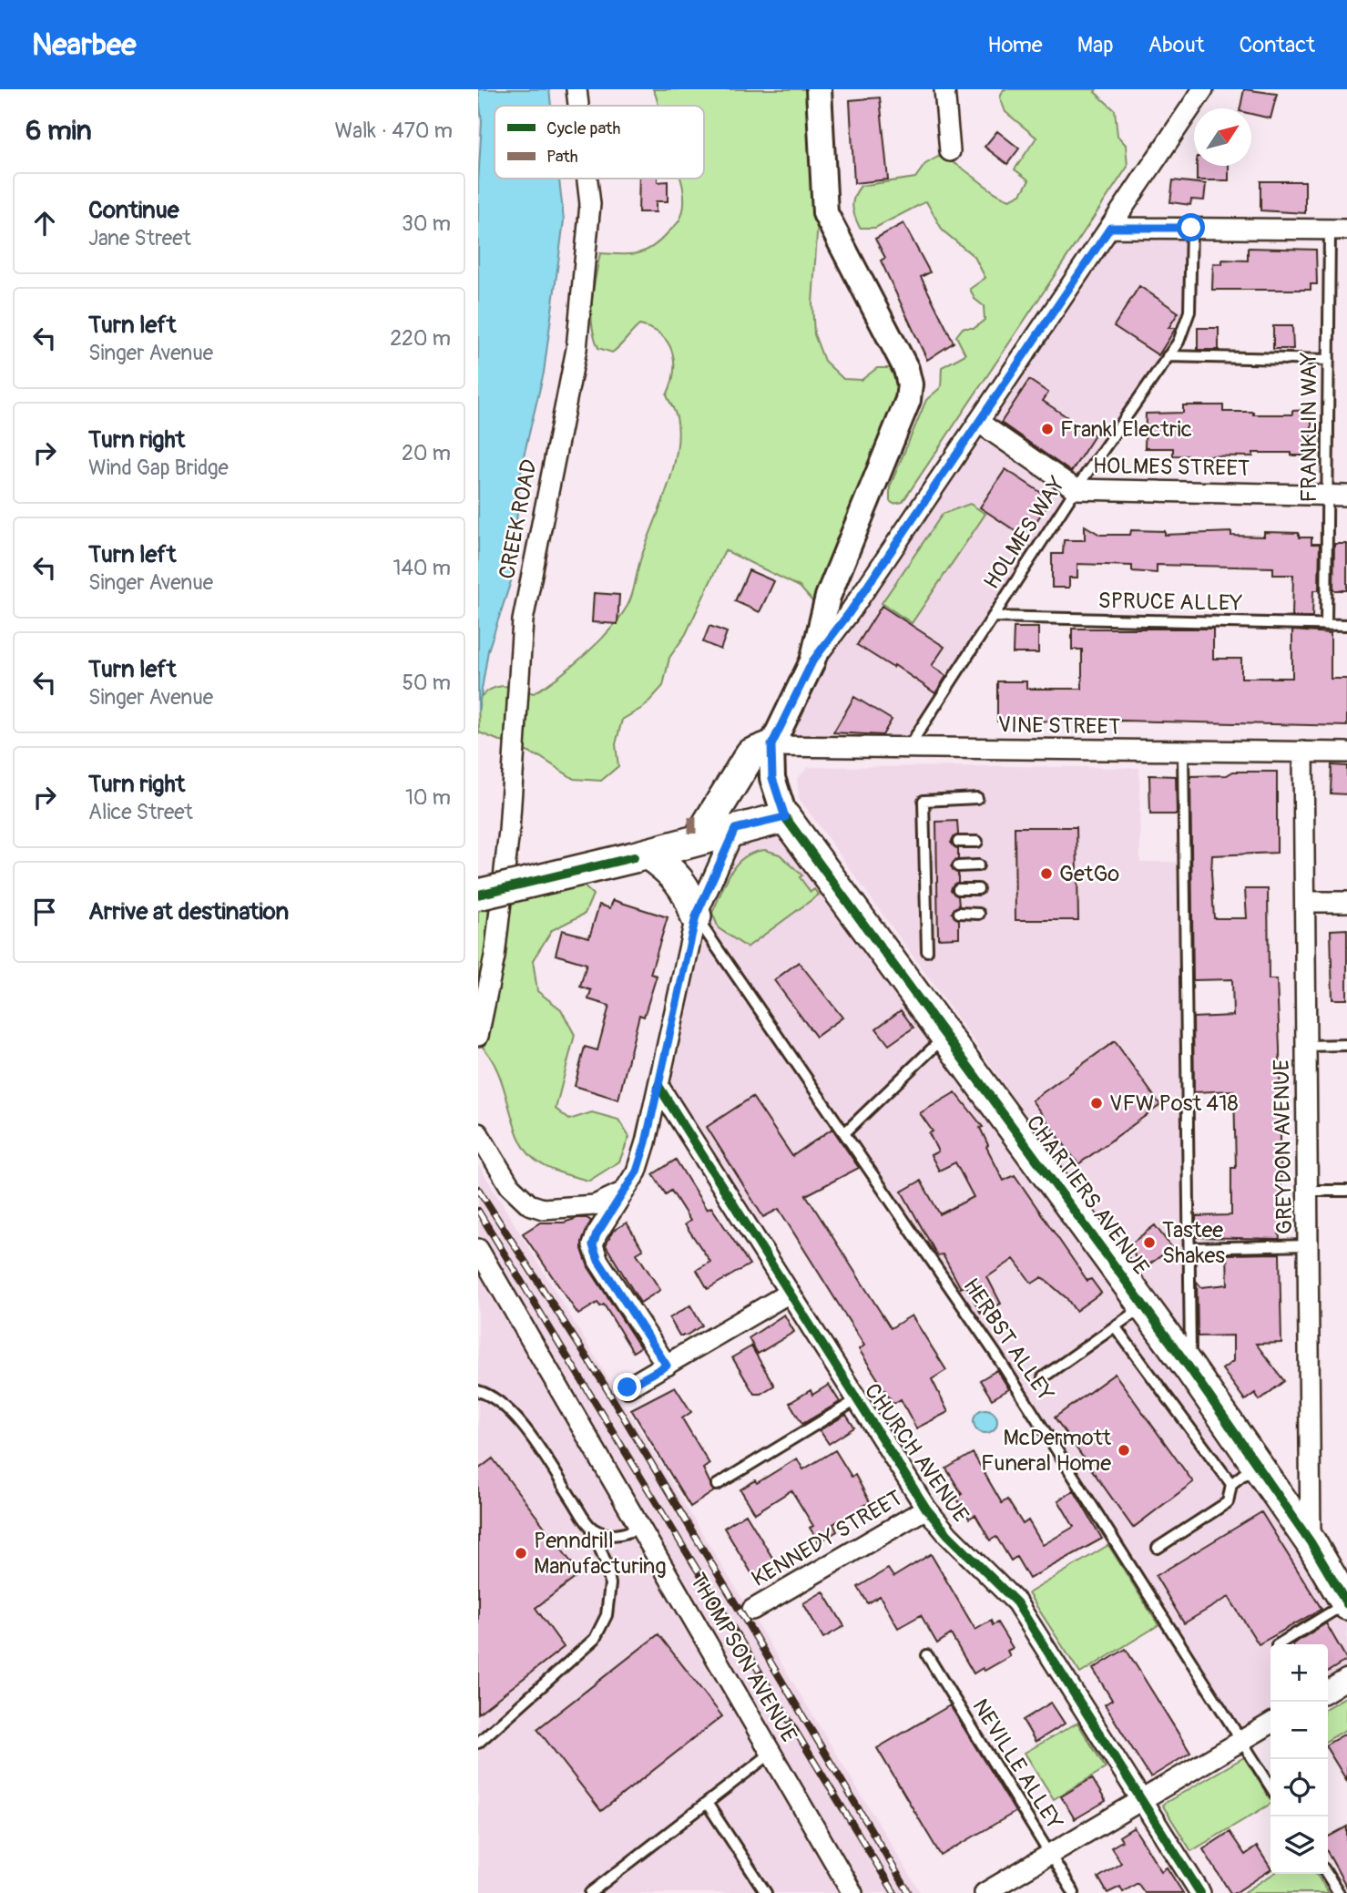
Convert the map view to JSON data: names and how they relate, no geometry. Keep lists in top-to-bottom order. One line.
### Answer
{"streets":{"main road":["CHARTIERS AVENUE"],"street":["HOLMES STREET","CREEK ROAD","VINE STREET","GREYDON AVENUE","CHURCH AVENUE","KENNEDY STREET","THOMPSON AVENUE"],"lane":["FRANKLIN WAY","HOLMES WAY","SPRUCE ALLEY","HERBST ALLEY","NEVILLE ALLEY"]},"crossings":[["FRANKLIN WAY","HOLMES STREET"],["FRANKLIN WAY","SPRUCE ALLEY"],["HOLMES STREET","HOLMES WAY"],["HOLMES WAY","SPRUCE ALLEY"],["HOLMES WAY","VINE STREET"],["VINE STREET","GREYDON AVENUE"],["GREYDON AVENUE","CHARTIERS AVENUE"],["CHURCH AVENUE","KENNEDY STREET"]],"places":["Frankl Electric","GetGo","VFW Post 418","Tastee Shakes","McDermott Funeral Home","Penndrill Manufacturing"],"legend":["Cycle path","Path"],"north":"top right","page":{"header":"Nearbee","nav":["Home","Map","About","Contact"],"heading":["6 min","Walk · 470 m"],"list":[["Continue","Jane Street","30 m"],["Turn left","Singer Avenue","220 m"],["Turn right","Wind Gap Bridge","20 m"],["Turn left","Singer Avenue","140 m"],["Turn left","Singer Avenue","50 m"],["Turn right","Alice Street","10 m"],"Arrive at destination"],"map_buttons":["+","−"]}}
